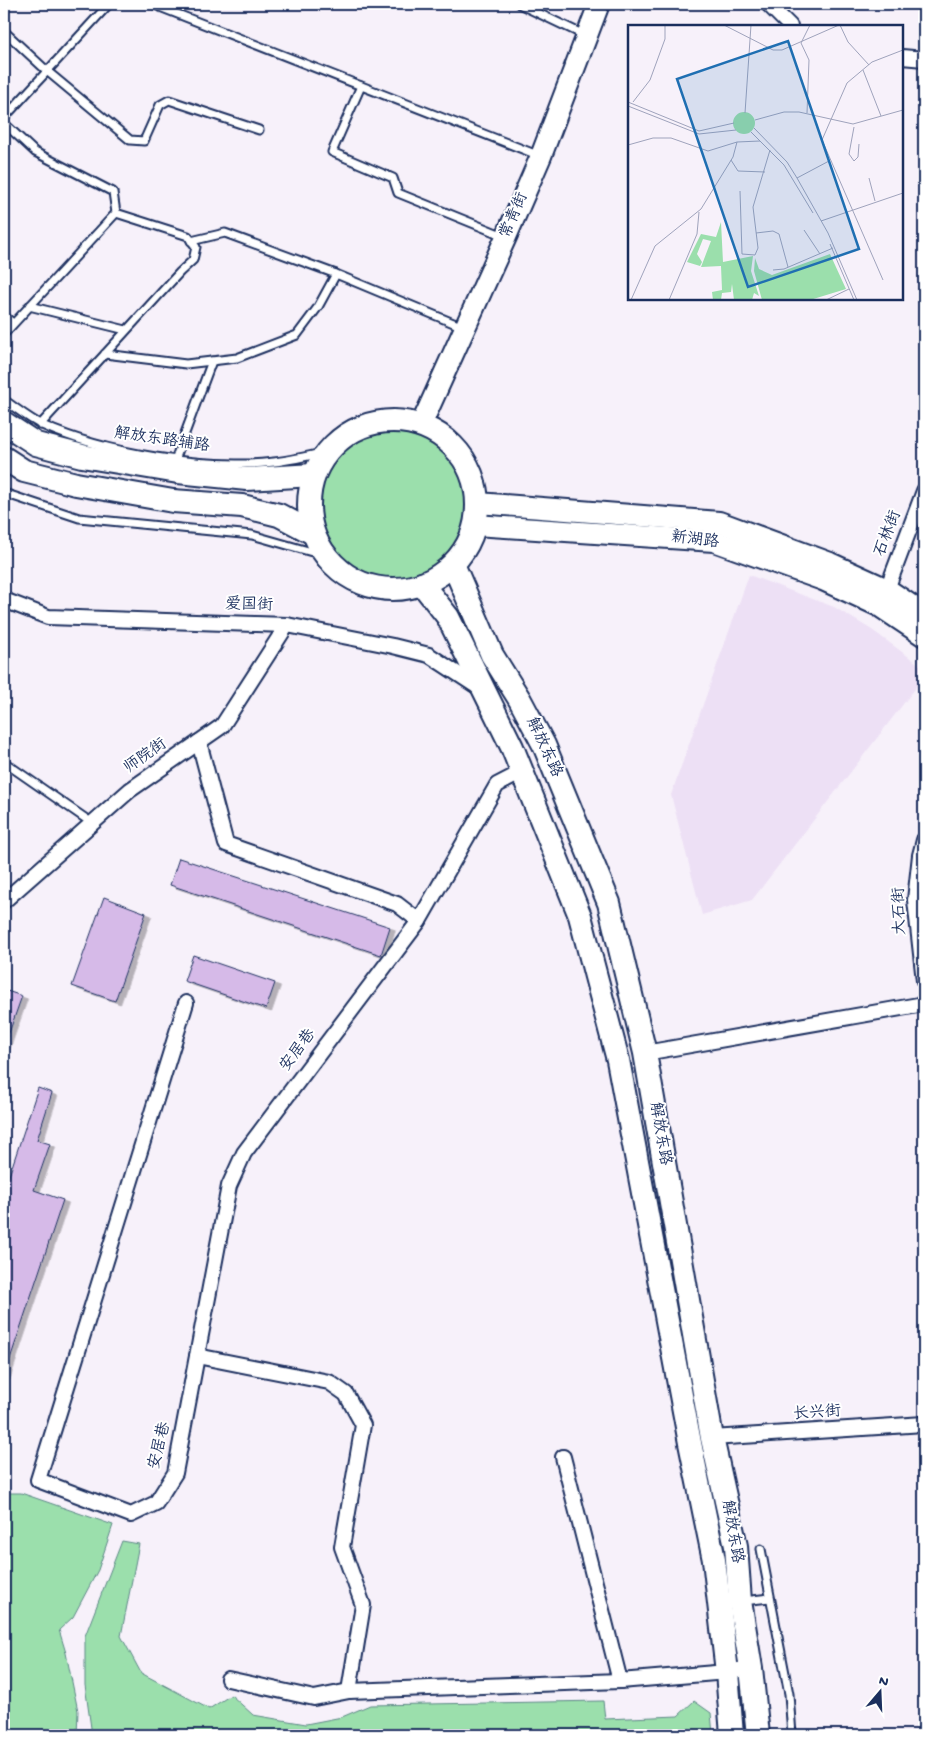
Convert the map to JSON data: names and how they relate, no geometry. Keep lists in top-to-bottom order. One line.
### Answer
{"streets":{"main road":["常青街","新湖路","解放东路"],"street":["石林街","爱国街","师院街","大石街","安居巷","长兴街"],"lane":["解放东路辅路"]},"crossings":[["常青街","解放东路辅路"],["常青街","新湖路"],["常青街","解放东路"],["解放东路辅路","新湖路"],["解放东路辅路","解放东路"],["石林街","新湖路"],["新湖路","解放东路"],["爱国街","解放东路"],["爱国街","师院街"],["解放东路","安居巷"],["解放东路","长兴街"]],"north":"top"}
